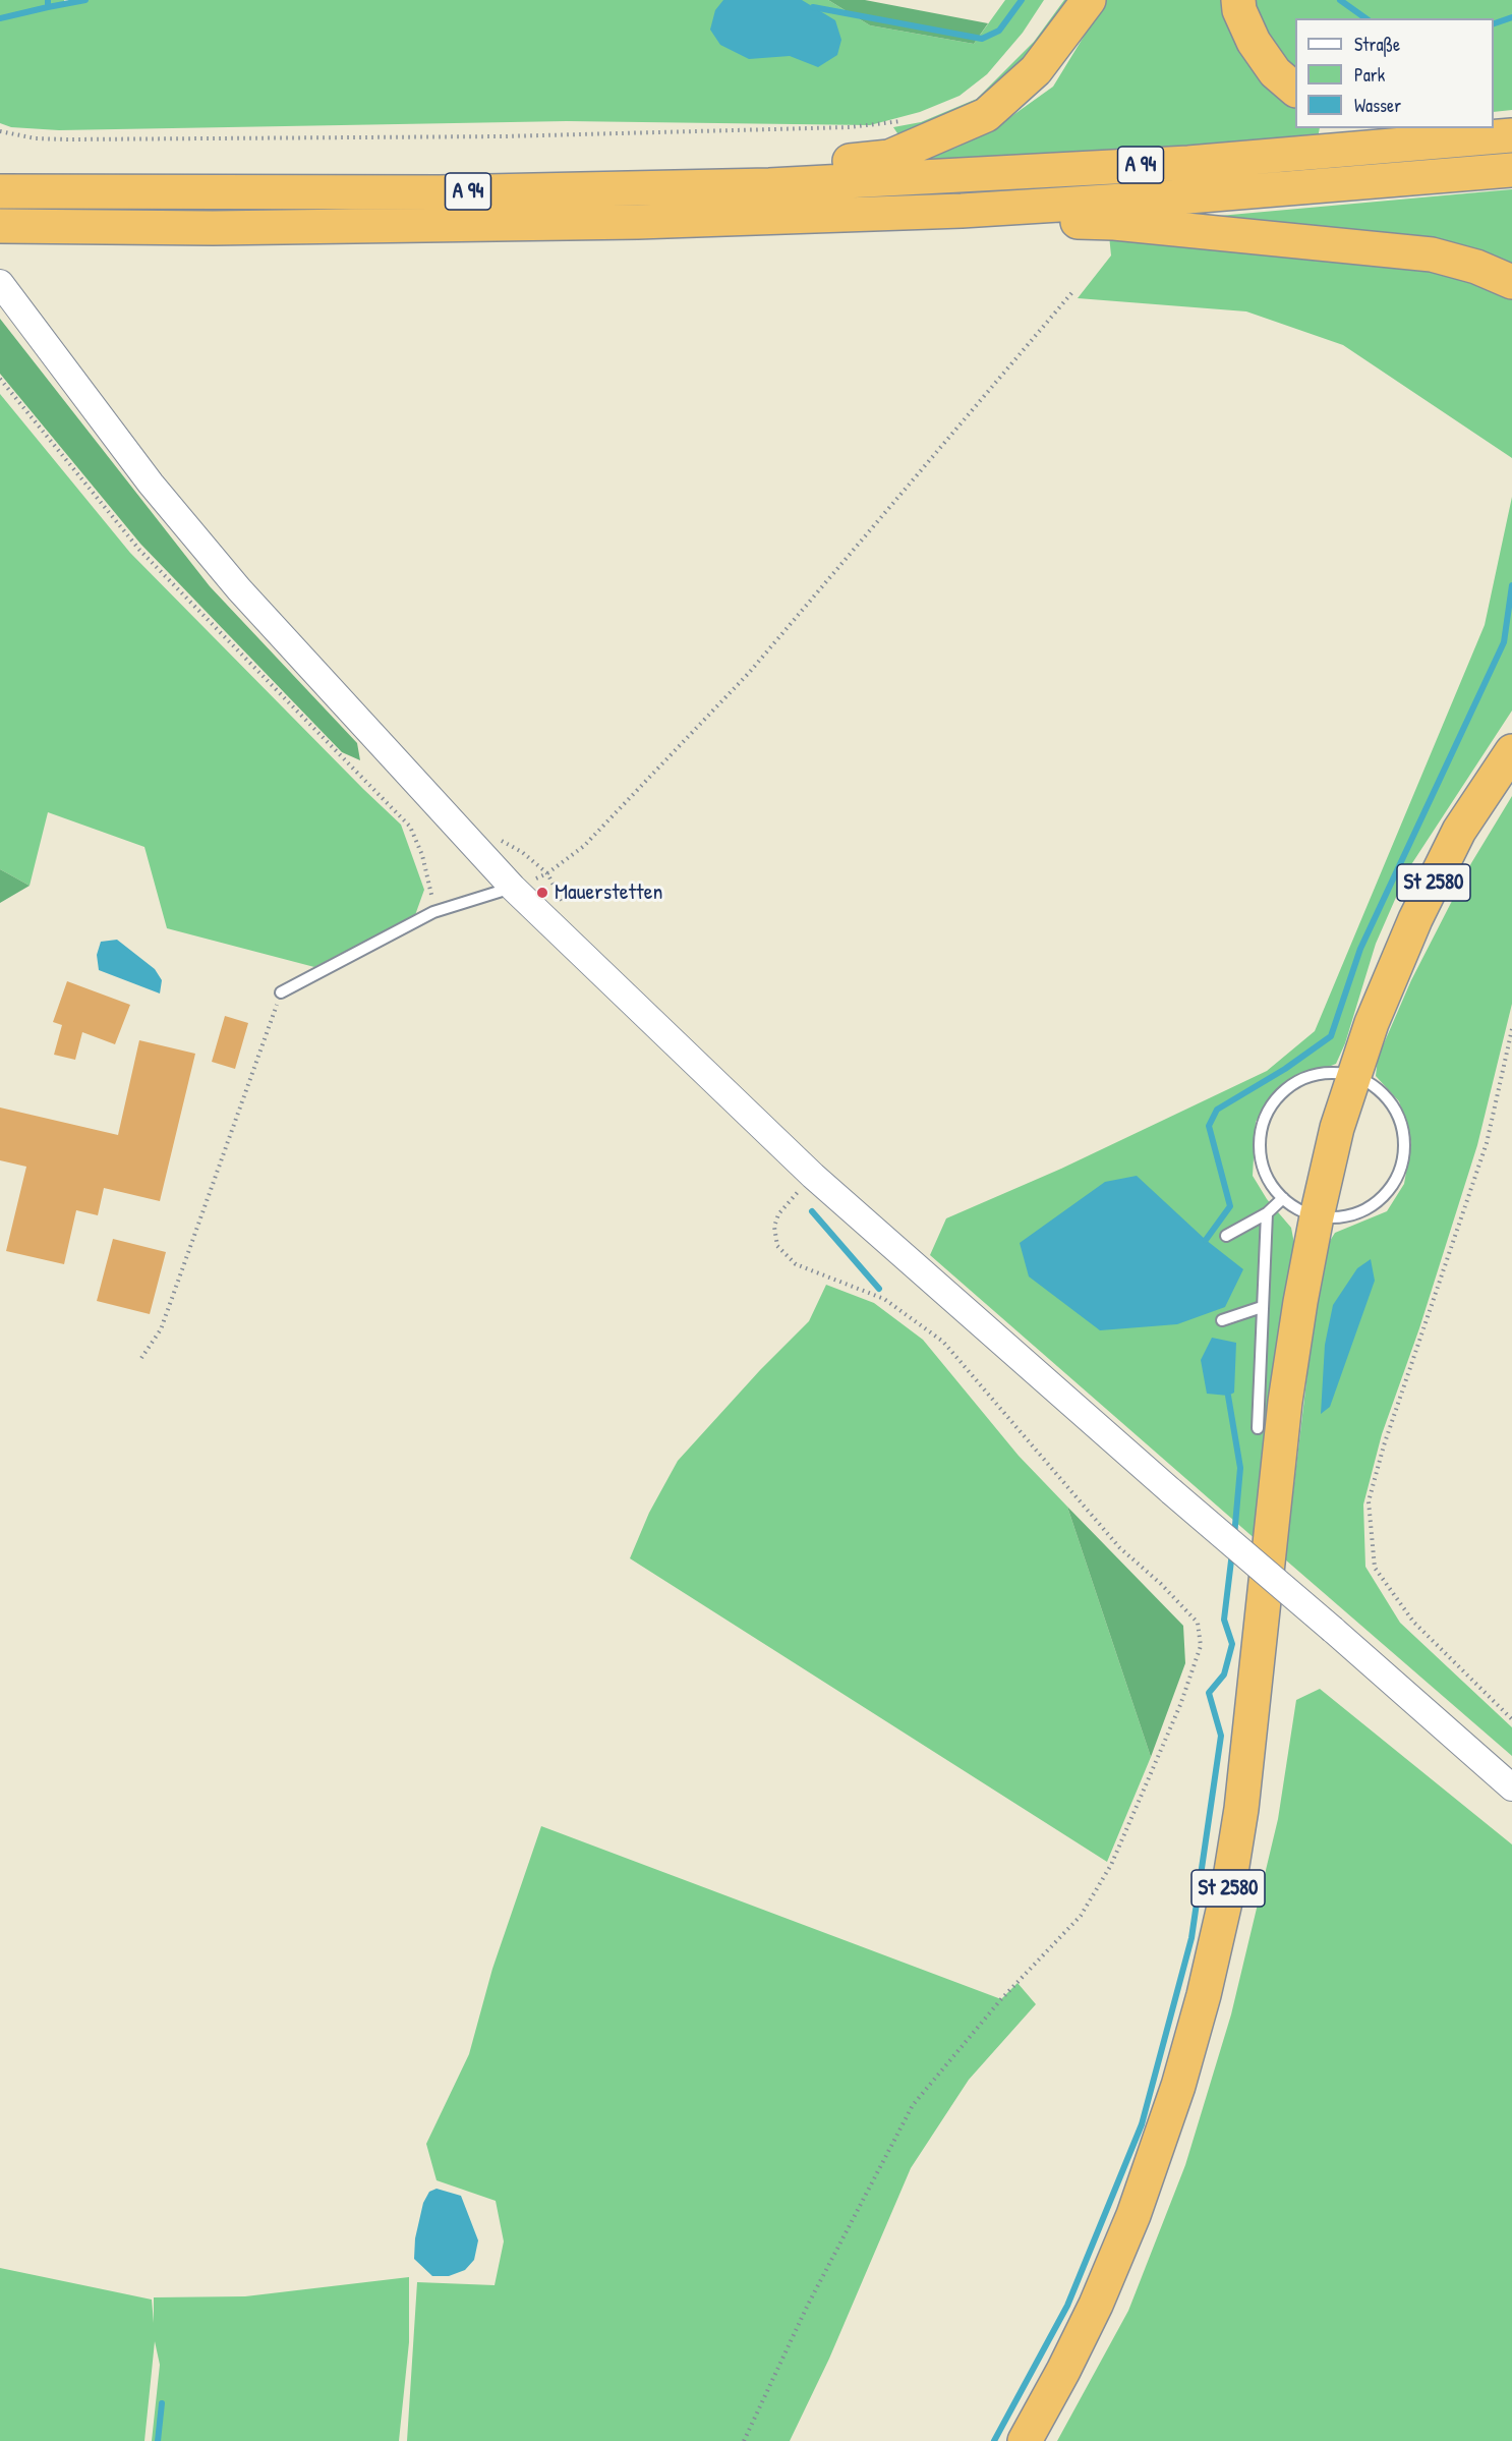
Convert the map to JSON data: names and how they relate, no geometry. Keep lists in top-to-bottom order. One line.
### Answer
{"streets":{"highway":["A 94","St 2580"]},"places":["Mauerstetten"],"legend":["Straße","Park","Wasser"]}
